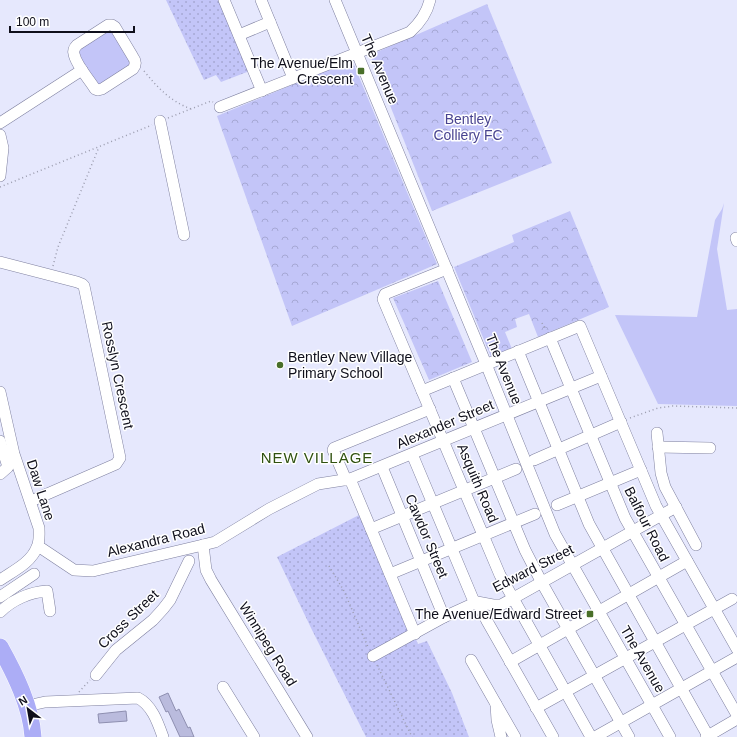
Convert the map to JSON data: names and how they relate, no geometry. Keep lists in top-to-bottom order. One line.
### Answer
{"streets":{"street":["The Avenue","Rosslyn Crescent","Alexander Street","Asquith Road","Daw Lane","Balfour Road","Cawdor Street","Alexandra Road","Edward Street","Cross Street","Winnipeg Road"]},"crossings":[["The Avenue","Alexander Street"],["The Avenue","Asquith Road"],["The Avenue","Edward Street"],["Rosslyn Crescent","Daw Lane"],["Alexander Street","Asquith Road"],["Alexander Street","Balfour Road"],["Alexander Street","Cawdor Street"],["Alexander Street","Alexandra Road"],["Asquith Road","Edward Street"],["Daw Lane","Alexandra Road"],["Balfour Road","Edward Street"],["Cawdor Street","Edward Street"],["Alexandra Road","Winnipeg Road"]],"districts":["NEW VILLAGE"],"parks":["Bentley Colliery FC"],"places":{"transit":["The Avenue/Elm Crescent","The Avenue/Edward Street"],"other":["Bentley New Village Primary School"]},"scale_bar":"100 m","north":"top left"}
